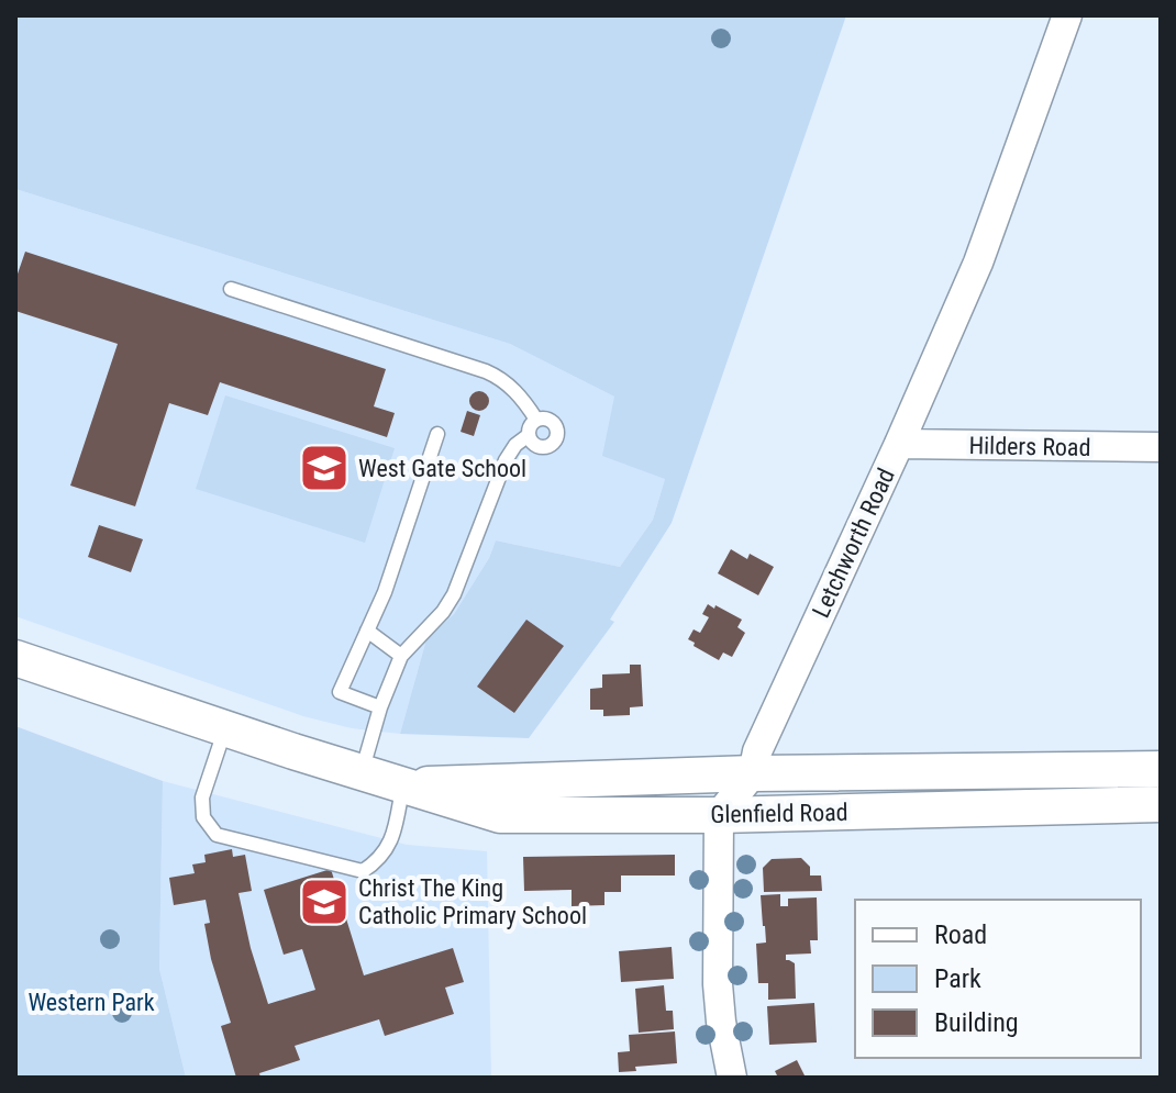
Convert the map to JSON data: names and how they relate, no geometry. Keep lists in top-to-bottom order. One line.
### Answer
{"streets":{"street":["Hilders Road","Letchworth Road","Glenfield Road"]},"crossings":[["Hilders Road","Letchworth Road"],["Letchworth Road","Glenfield Road"]],"parks":["Western Park"],"places":{"school or university":["West Gate School","Christ The King Catholic Primary School"]},"legend":["Road","Park","Building"]}
